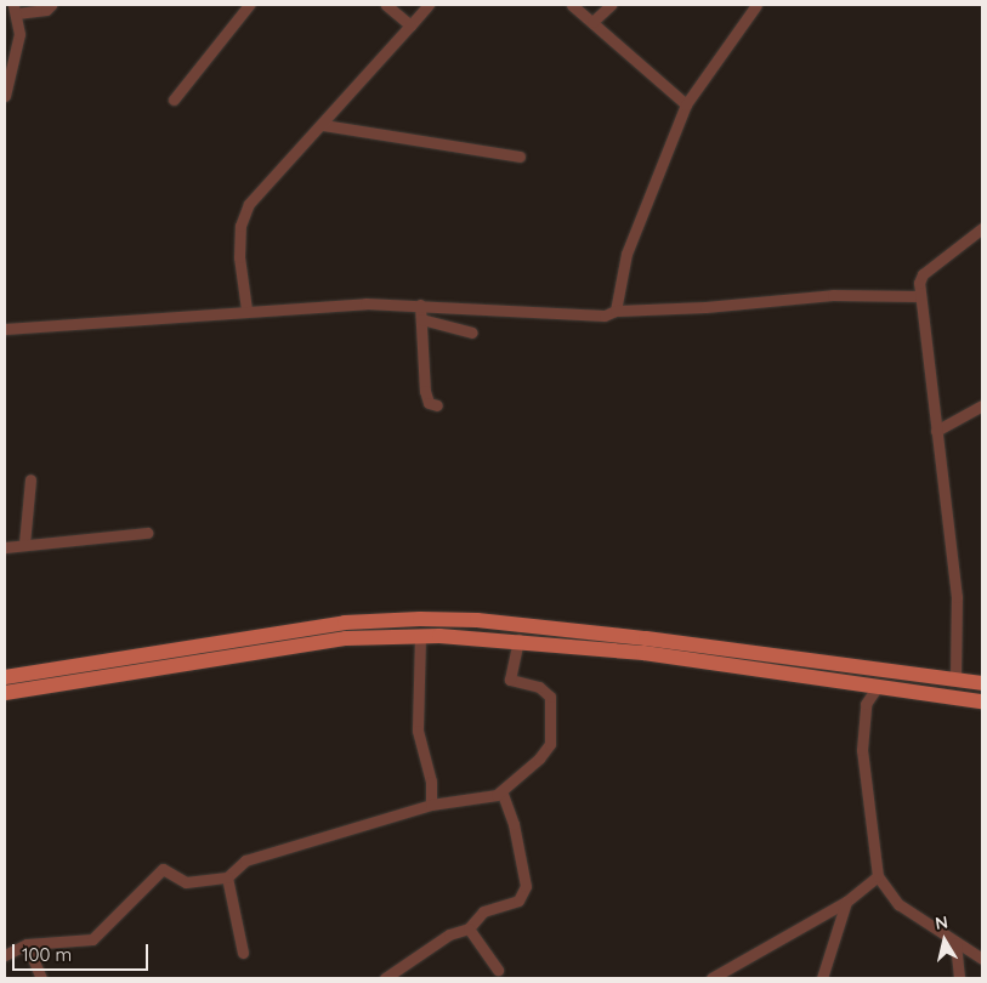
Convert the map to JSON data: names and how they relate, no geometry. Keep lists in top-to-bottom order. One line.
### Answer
{"scale_bar":"100 m","north":"top"}
